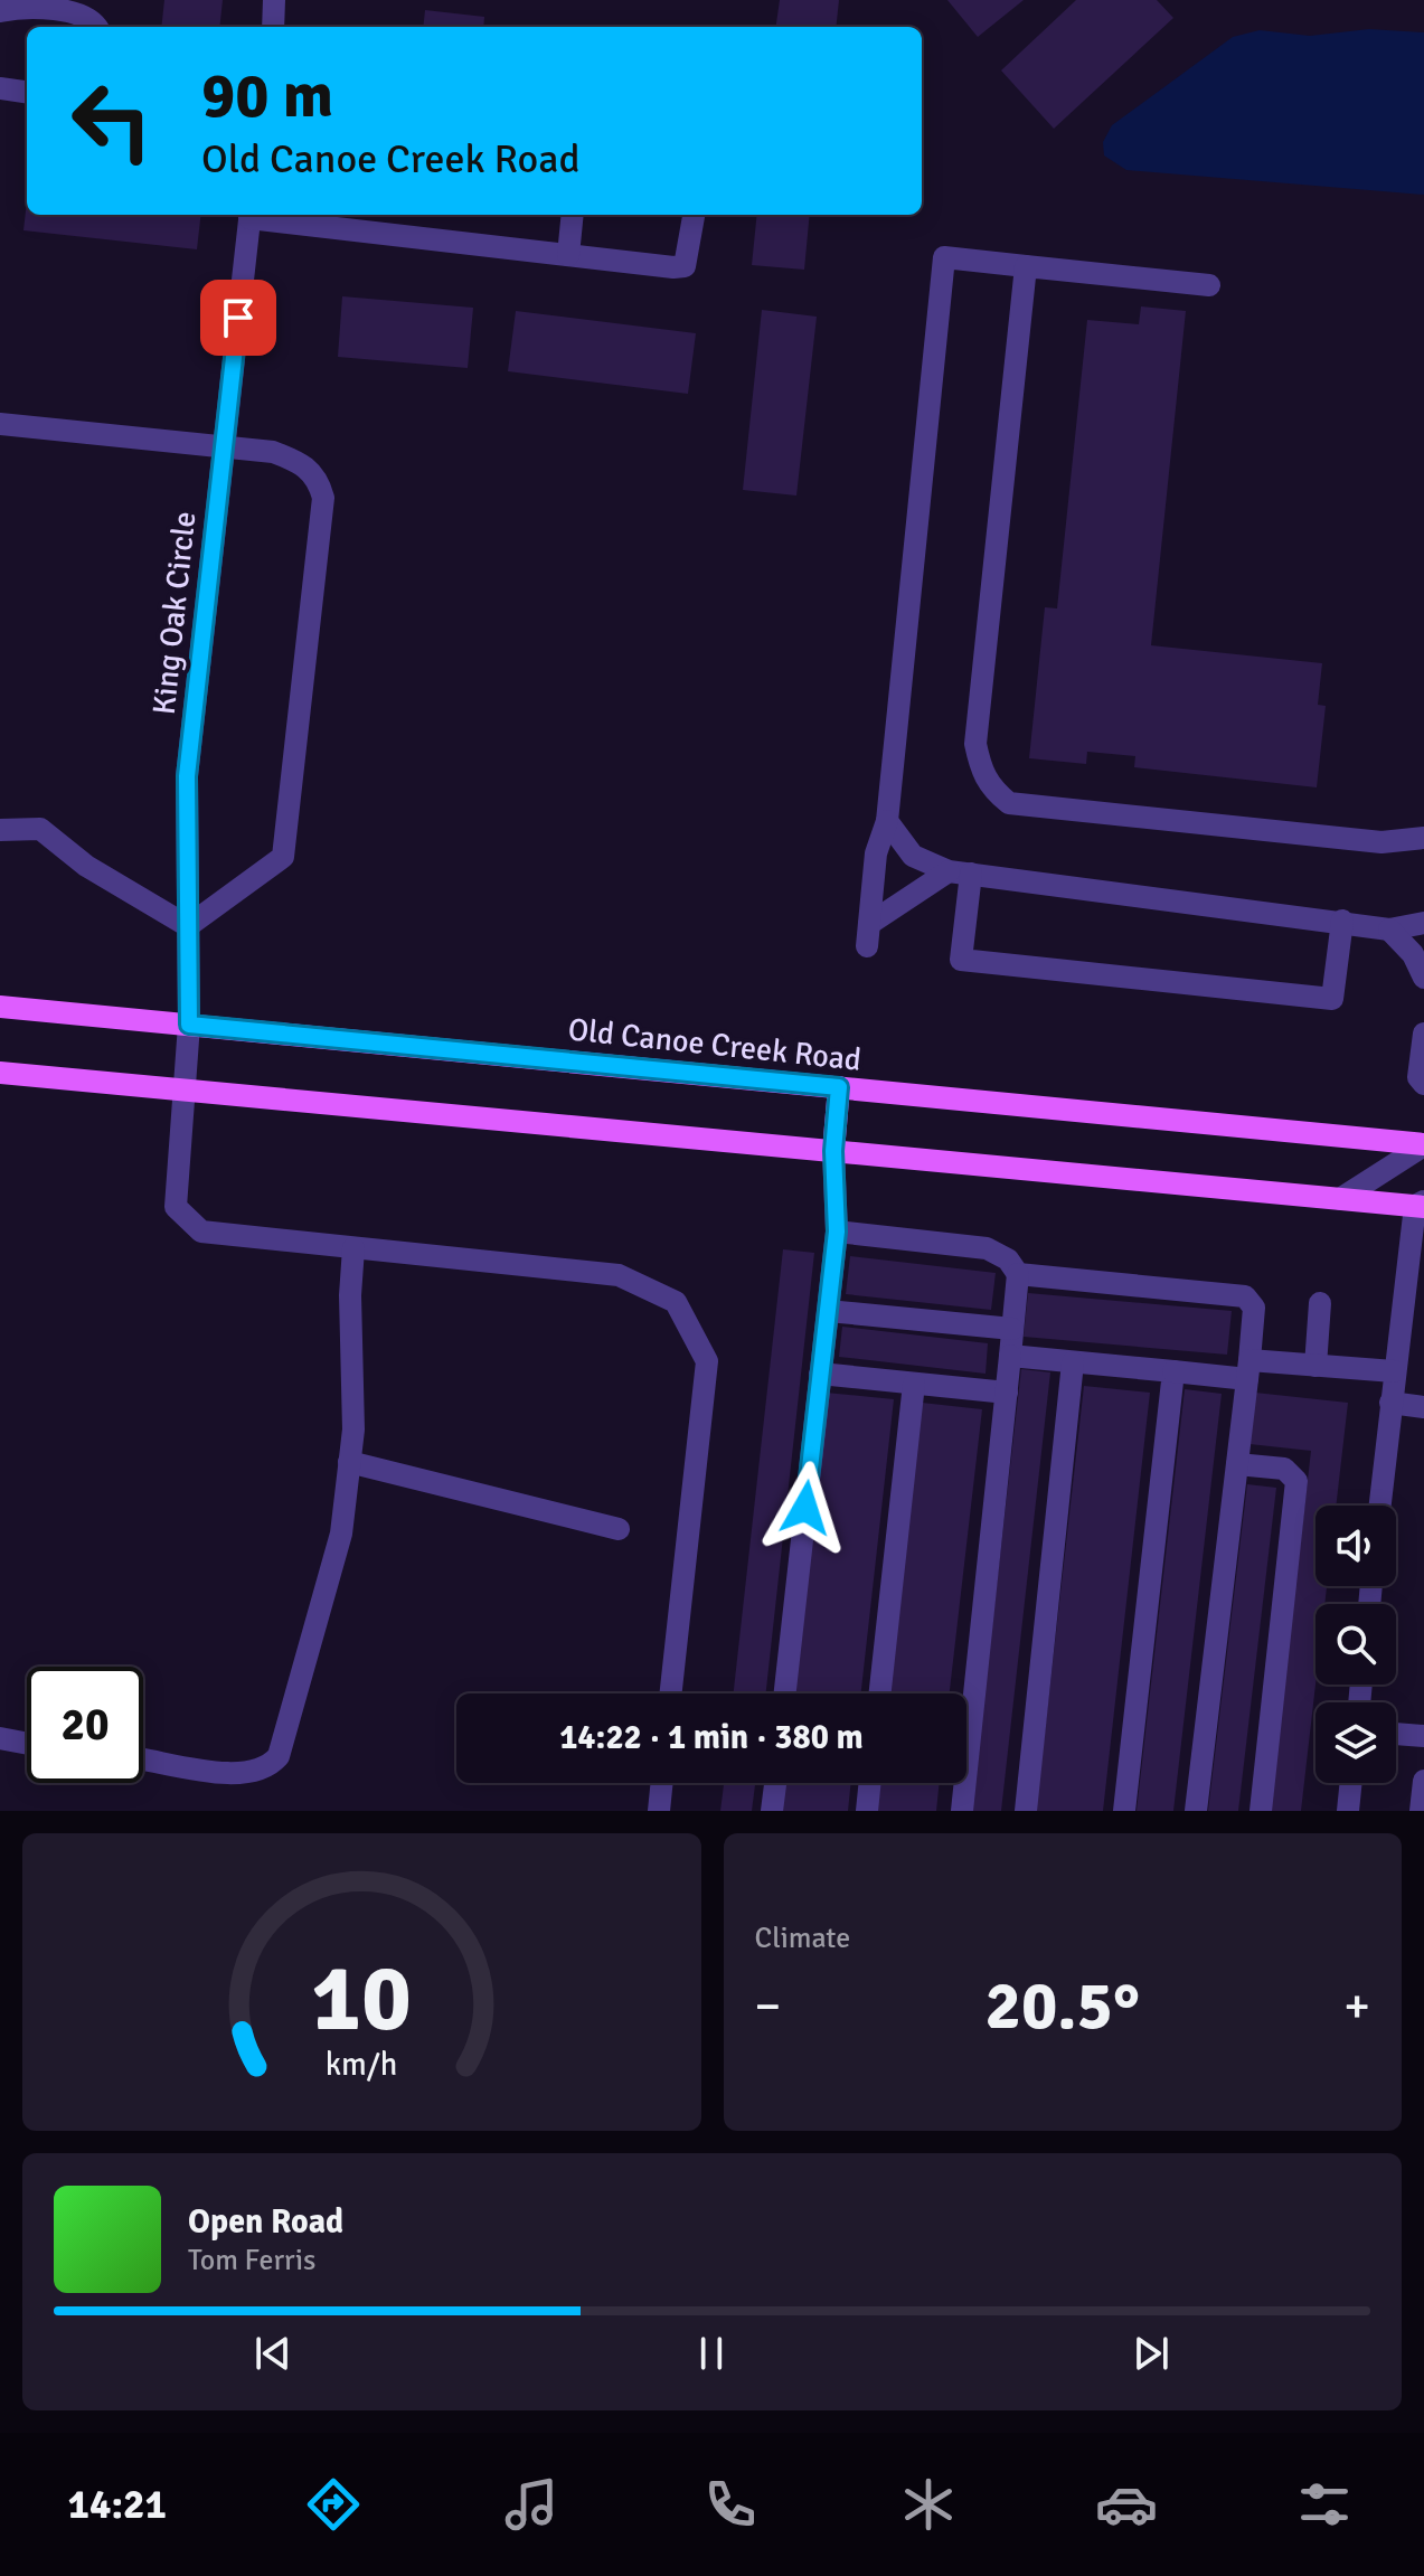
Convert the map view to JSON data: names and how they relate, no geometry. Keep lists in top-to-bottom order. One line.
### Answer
{"streets":{"main road":["Old Canoe Creek Road"],"street":["King Oak Circle"]},"crossings":[["King Oak Circle","Old Canoe Creek Road"]],"page":{"turn":["90 m","Old Canoe Creek Road"],"limit":"20","trip":"14:22 · 1 min · 380 m","tile":"Climate","heat":["−","20.5°","+"],"song":["Open Road","Tom Ferris"],"tabs":"14:21","gauge":["10","km/h"]}}
